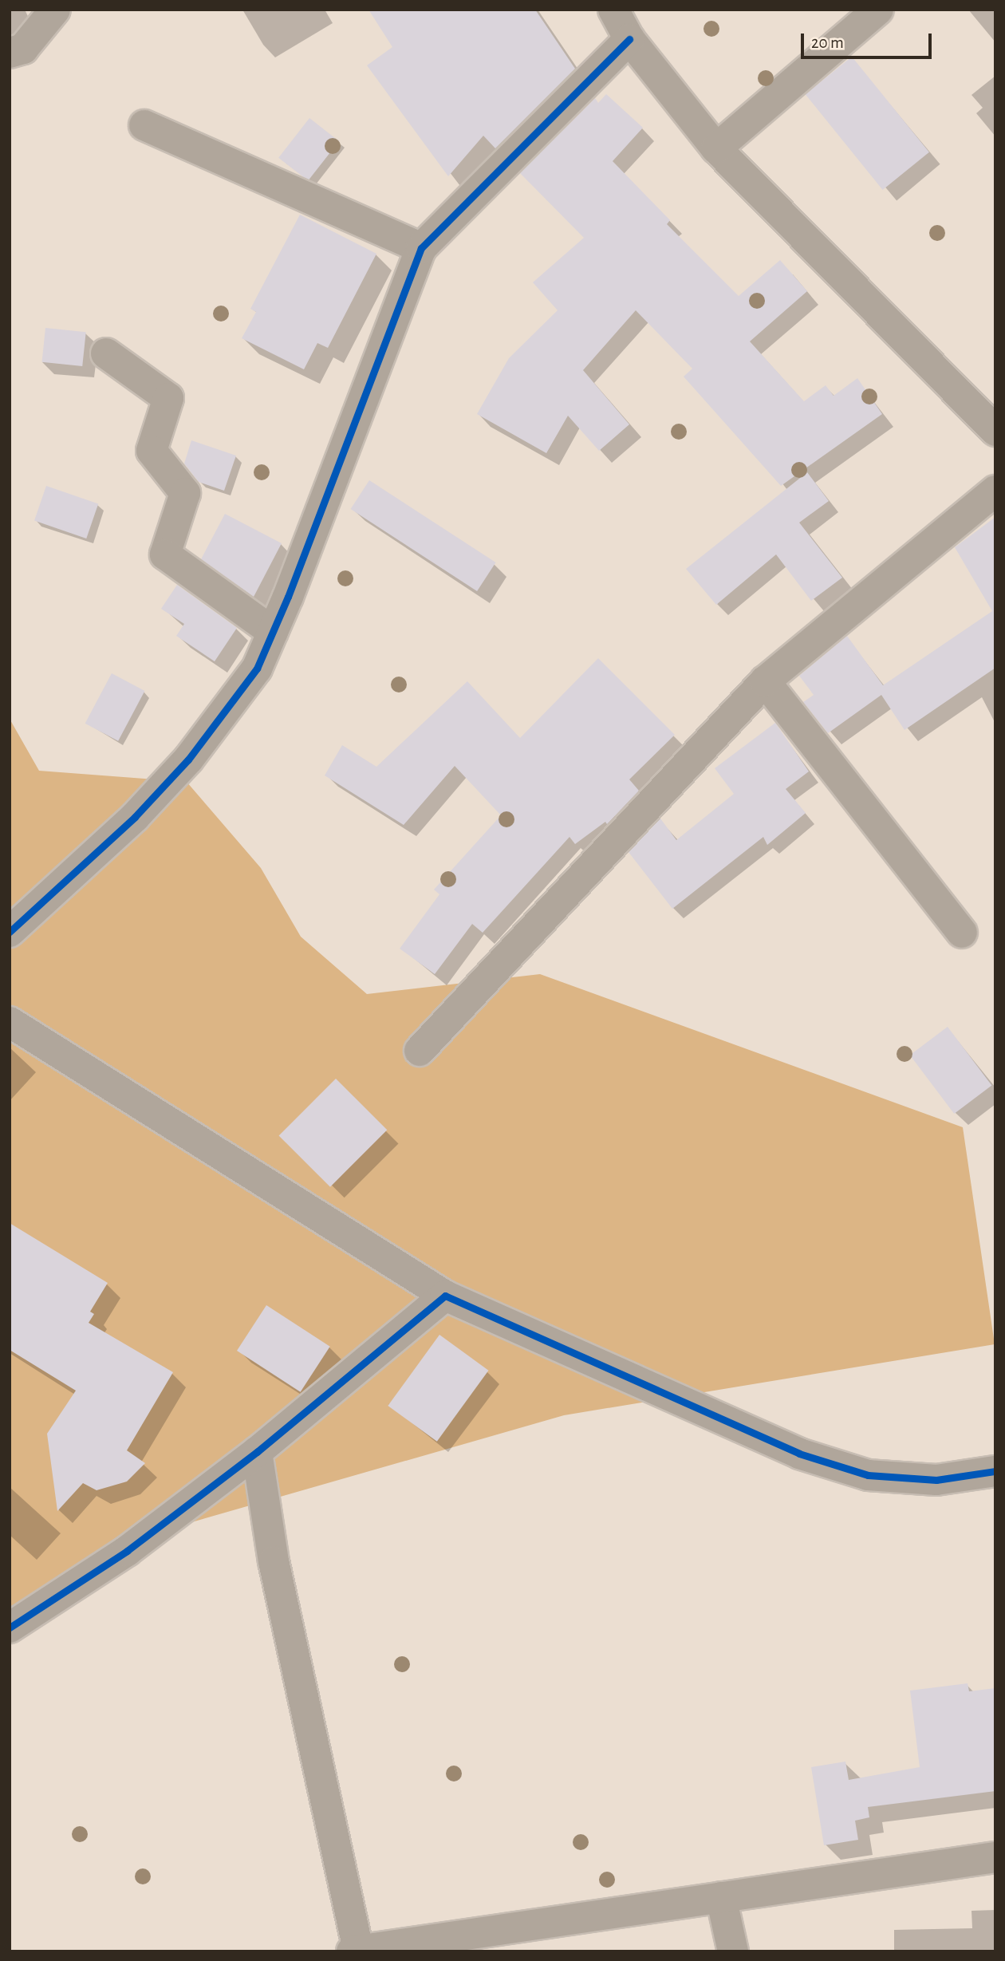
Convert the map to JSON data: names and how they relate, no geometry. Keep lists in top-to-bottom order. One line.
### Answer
{"scale_bar":"20 m"}
